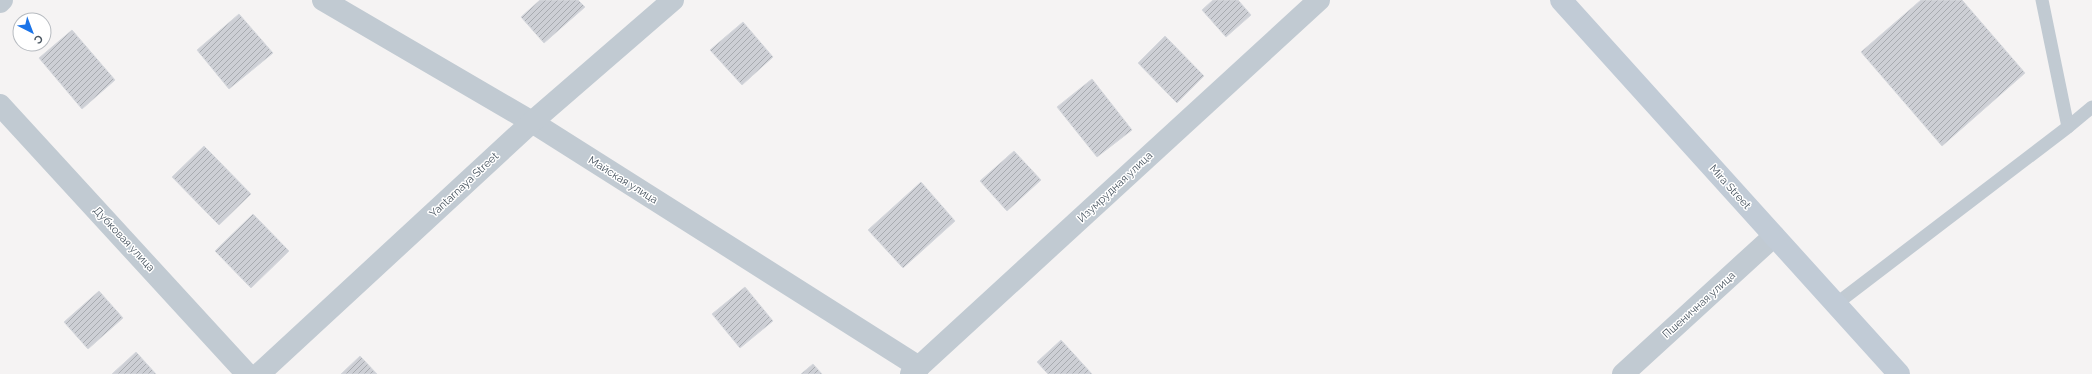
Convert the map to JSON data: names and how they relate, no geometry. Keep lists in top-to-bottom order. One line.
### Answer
{"streets":{"main road":["Mira Street"],"street":["Майская улица","Yantarnaya Street","Изумрудная улица","Дубковая улица","Пшеничная улица"]},"crossings":[["Майская улица","Yantarnaya Street"],["Майская улица","Изумрудная улица"],["Mira Street","Пшеничная улица"]],"north":"bottom right"}
